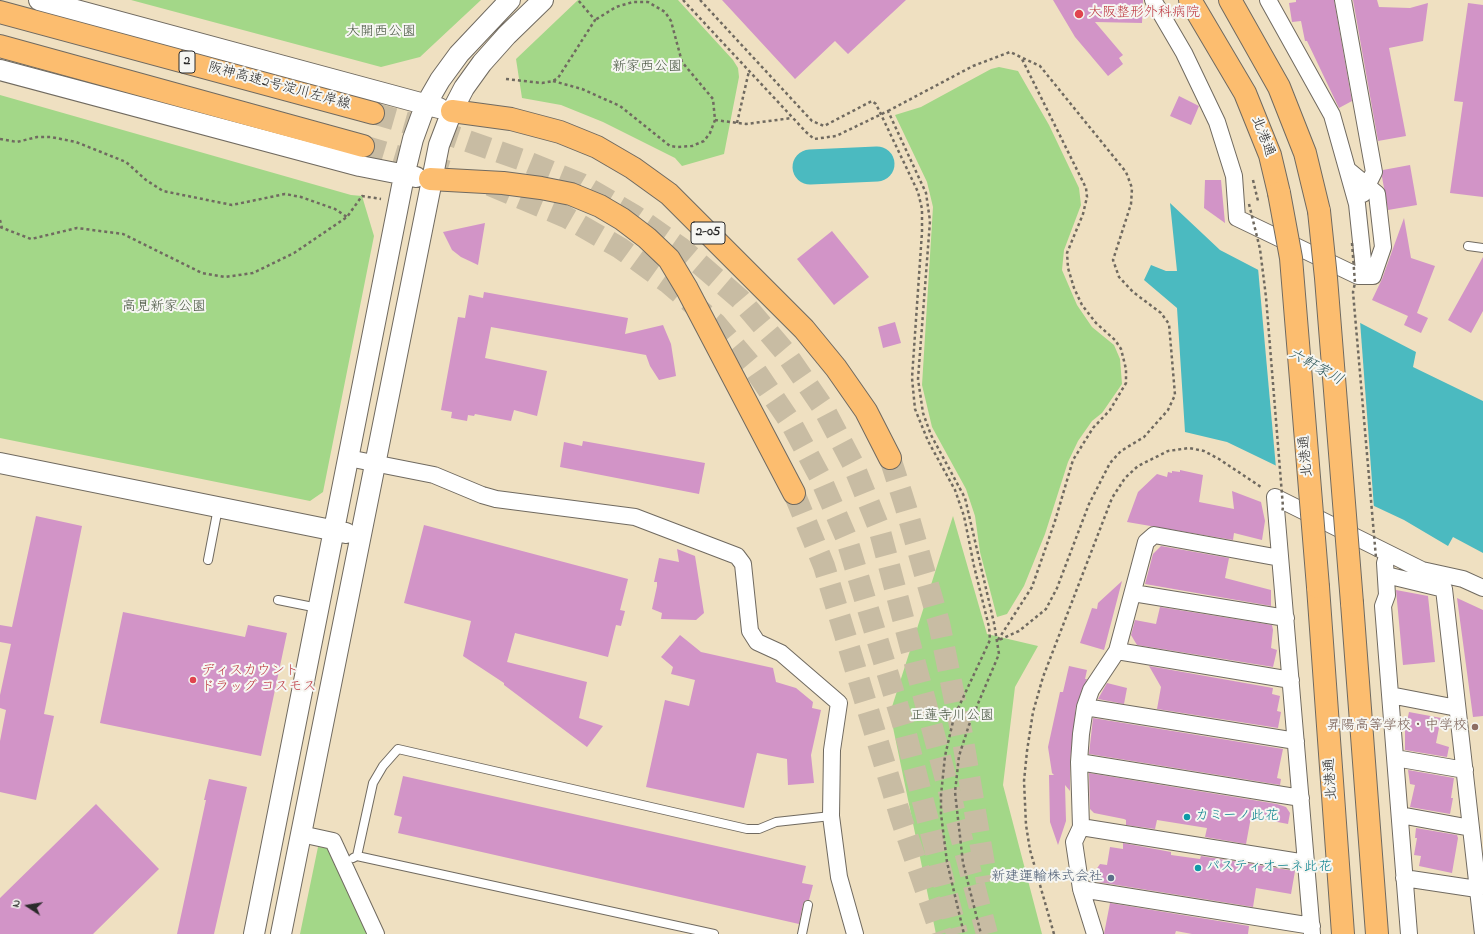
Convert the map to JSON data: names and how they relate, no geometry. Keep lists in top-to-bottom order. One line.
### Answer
{"streets":{"main road":["2","阪神高速2号淀川左岸線","北港通","2-05"]},"water":["六軒家川"],"parks":["大開西公園","新家西公園","高見新家公園","正蓮寺川公園"],"places":["大阪整形外科病院","ディスカウント ドラッグ コスモス","昇陽高等学校・中学校","カミーノ此花","パスティオーネ此花","新建運輸株式会社"],"north":"left"}
